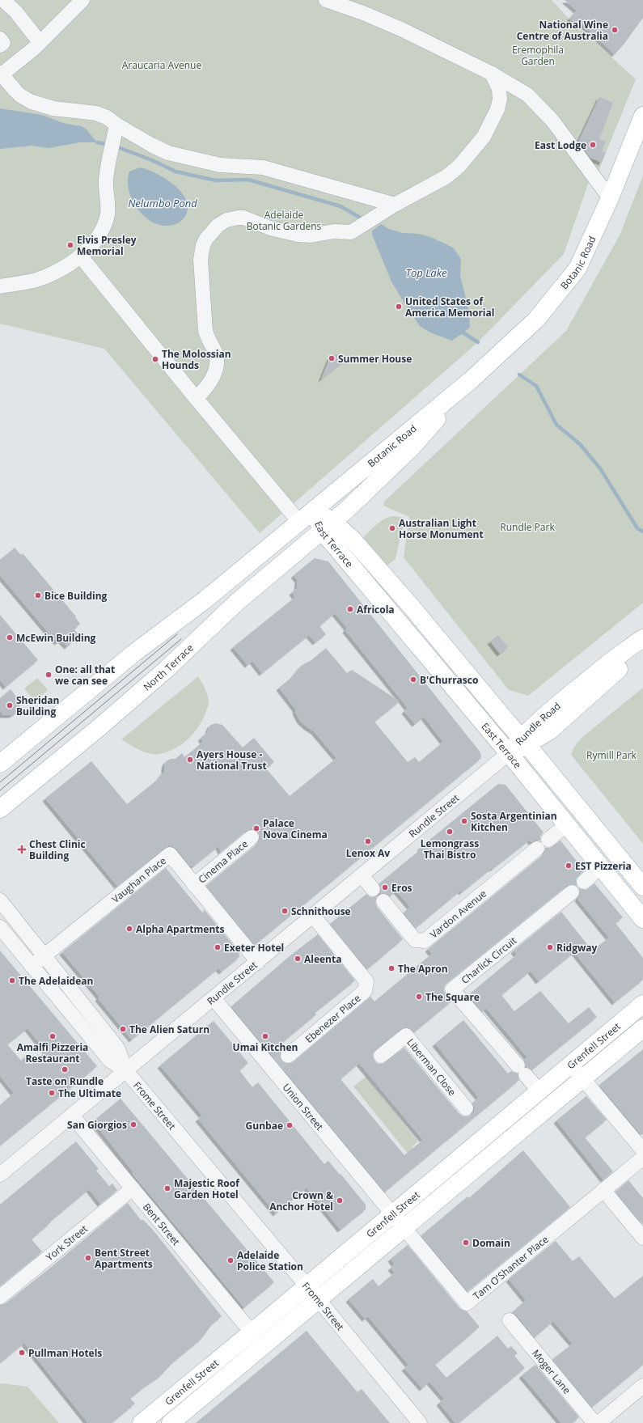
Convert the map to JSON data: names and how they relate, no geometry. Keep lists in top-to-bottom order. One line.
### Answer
{"streets":{"main road":["Botanic Road","East Terrace","North Terrace","Rundle Road","Grenfell Street"],"street":["Rundle Street","Cinema Place","Vaughan Place","Vardon Avenue","Charlick Circuit","Ebenezer Place","Liberman Close","Frome Street","Union Street","Bent Street","York Street","Tam O'Shanter Place","Moger Lane"]},"crossings":[["Botanic Road","East Terrace"],["Botanic Road","North Terrace"],["East Terrace","North Terrace"],["East Terrace","Rundle Road"],["East Terrace","Rundle Street"],["Rundle Road","Rundle Street"],["Rundle Street","Vaughan Place"],["Rundle Street","Ebenezer Place"],["Rundle Street","Frome Street"],["Rundle Street","Union Street"],["Rundle Street","Bent Street"],["Cinema Place","Vaughan Place"],["Vaughan Place","Frome Street"],["Charlick Circuit","Grenfell Street"],["Grenfell Street","Frome Street"],["Grenfell Street","Union Street"],["Grenfell Street","Bent Street"],["Grenfell Street","Tam O'Shanter Place"],["Union Street","Tam O'Shanter Place"],["Bent Street","York Street"]],"water":["Nelumbo Pond","Top Lake"],"parks":["Eremophila Garden","Araucaria Avenue","Adelaide Botanic Gardens","Rundle Park","Rymill Park"],"places":{"other":["National Wine Centre of Australia","East Lodge","Elvis Presley Memorial","United States of America Memorial","Summer House","The Molossian Hounds","Australian Light Horse Monument","Bice Building","Africola","McEwin Building","One: all that we can see","B'Churrasco","Sheridan Building","Ayers House - National Trust","Sosta Argentinian Kitchen","Palace Nova Cinema","Lemongrass Thai Bistro","Lenox Av","EST Pizzeria","Eros","Schnithouse","Alpha Apartments","Exeter Hotel","Ridgway","Aleenta","The Apron","The Adelaidean","The Square","The Alien Saturn","Amalfi Pizzeria Restaurant","Umai Kitchen","Taste on Rundle","The Ultimate","San Giorgios","Gunbae","Majestic Roof Garden Hotel","Crown & Anchor Hotel","Domain","Bent Street Apartments","Adelaide Police Station","Pullman Hotels"],"health":["Chest Clinic Building"]}}
